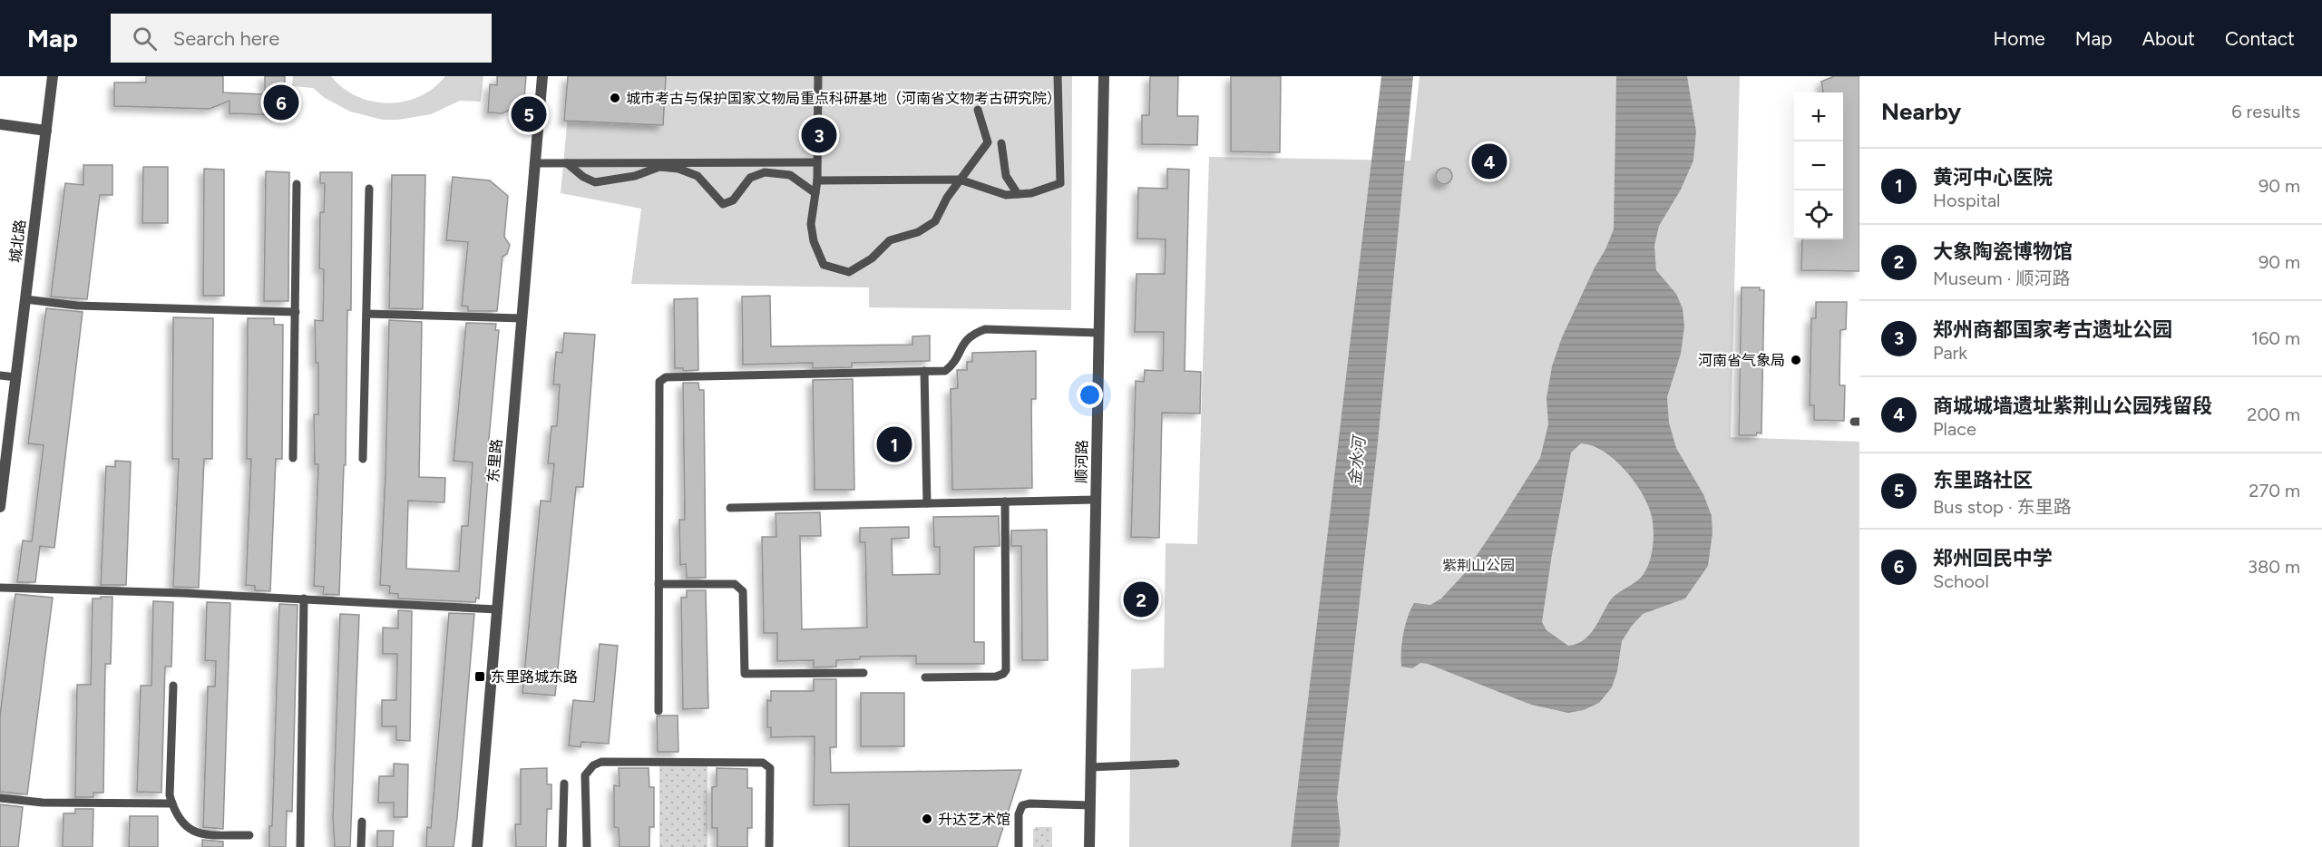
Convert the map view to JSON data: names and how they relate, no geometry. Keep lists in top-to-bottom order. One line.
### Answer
{"streets":{"street":["城北路","东里路","顺河路"]},"water":["金水河"],"parks":["紫荆山公园"],"places":{"other":["城市考古与保护国家文物局重点科研基地（河南省文物考古研究院）","河南省气象局","升达艺术馆"],"transit":["东里路城东路"]},"page":{"header":"Map","search":"Search here","nav":["Home","Map","About","Contact"],"heading":["Nearby","6 results"],"pins":["6","5","3","4","1","2"],"map_buttons":["+","−"],"list":[{"mark":"1","name":"黄河中心医院","note":"Hospital","value":"90 m"},{"mark":"2","name":"大象陶瓷博物馆","note":"Museum · 顺河路","value":"90 m"},{"mark":"3","name":"郑州商都国家考古遗址公园","note":"Park","value":"160 m"},{"mark":"4","name":"商城城墙遗址紫荆山公园残留段","note":"Place","value":"200 m"},{"mark":"5","name":"东里路社区","note":"Bus stop · 东里路","value":"270 m"},{"mark":"6","name":"郑州回民中学","note":"School","value":"380 m"}]}}
